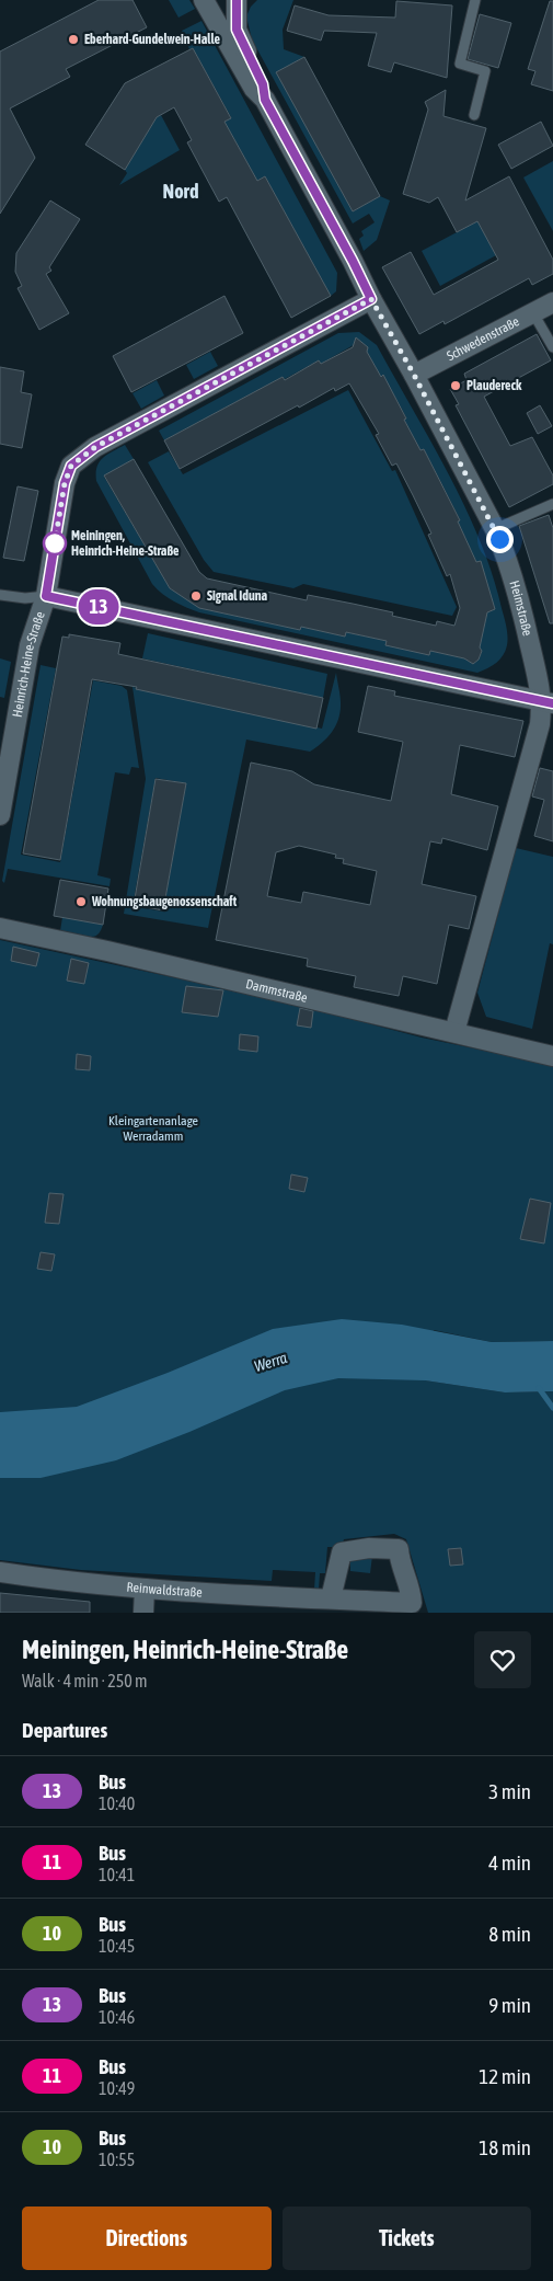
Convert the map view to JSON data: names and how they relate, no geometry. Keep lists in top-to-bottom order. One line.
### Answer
{"streets":{"street":["Schwedenstraße","Heimstraße","Heinrich-Heine-Straße","Dammstraße","Reinwaldstraße"]},"crossings":[["Schwedenstraße","Heimstraße"],["Heimstraße","Heinrich-Heine-Straße"],["Heimstraße","Dammstraße"]],"districts":["Nord"],"water":["Werra"],"parks":["Kleingartenanlage Werradamm"],"places":["Eberhard-Gundelwein-Halle","Plaudereck","Meiningen, Heinrich-Heine-Straße","Signal Iduna","Wohnungsbaugenossenschaft"],"lines":["bus line 13"],"page":{"on_map":"13","heading":[["Meiningen, Heinrich-Heine-Straße","Walk · 4 min · 250 m"],"Departures"],"list":[{"mark":"13","name":"Bus","note":"10:40","value":"3 min"},{"mark":"11","name":"Bus","note":"10:41","value":"4 min"},{"mark":"10","name":"Bus","note":"10:45","value":"8 min"},{"mark":"13","name":"Bus","note":"10:46","value":"9 min"},{"mark":"11","name":"Bus","note":"10:49","value":"12 min"},{"mark":"10","name":"Bus","note":"10:55","value":"18 min"}],"buttons":["Directions","Tickets"]}}
